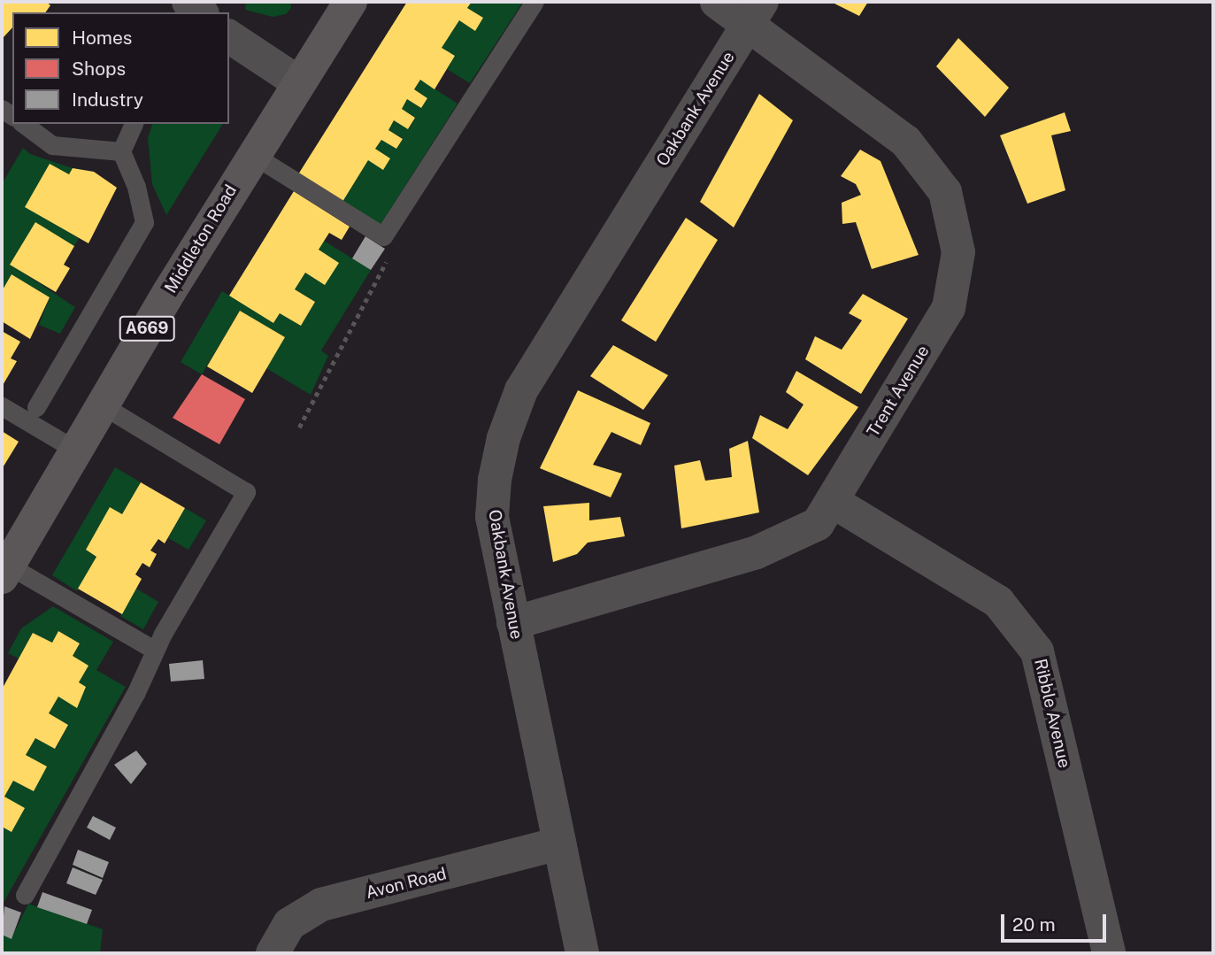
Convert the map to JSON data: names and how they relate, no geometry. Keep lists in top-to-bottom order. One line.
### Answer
{"streets":{"main road":["Middleton Road","A669"],"street":["Oakbank Avenue","Trent Avenue","Ribble Avenue","Avon Road"]},"crossings":[["Oakbank Avenue","Trent Avenue"],["Oakbank Avenue","Avon Road"],["Trent Avenue","Ribble Avenue"]],"legend":["Homes","Shops","Industry"],"scale_bar":"20 m"}
